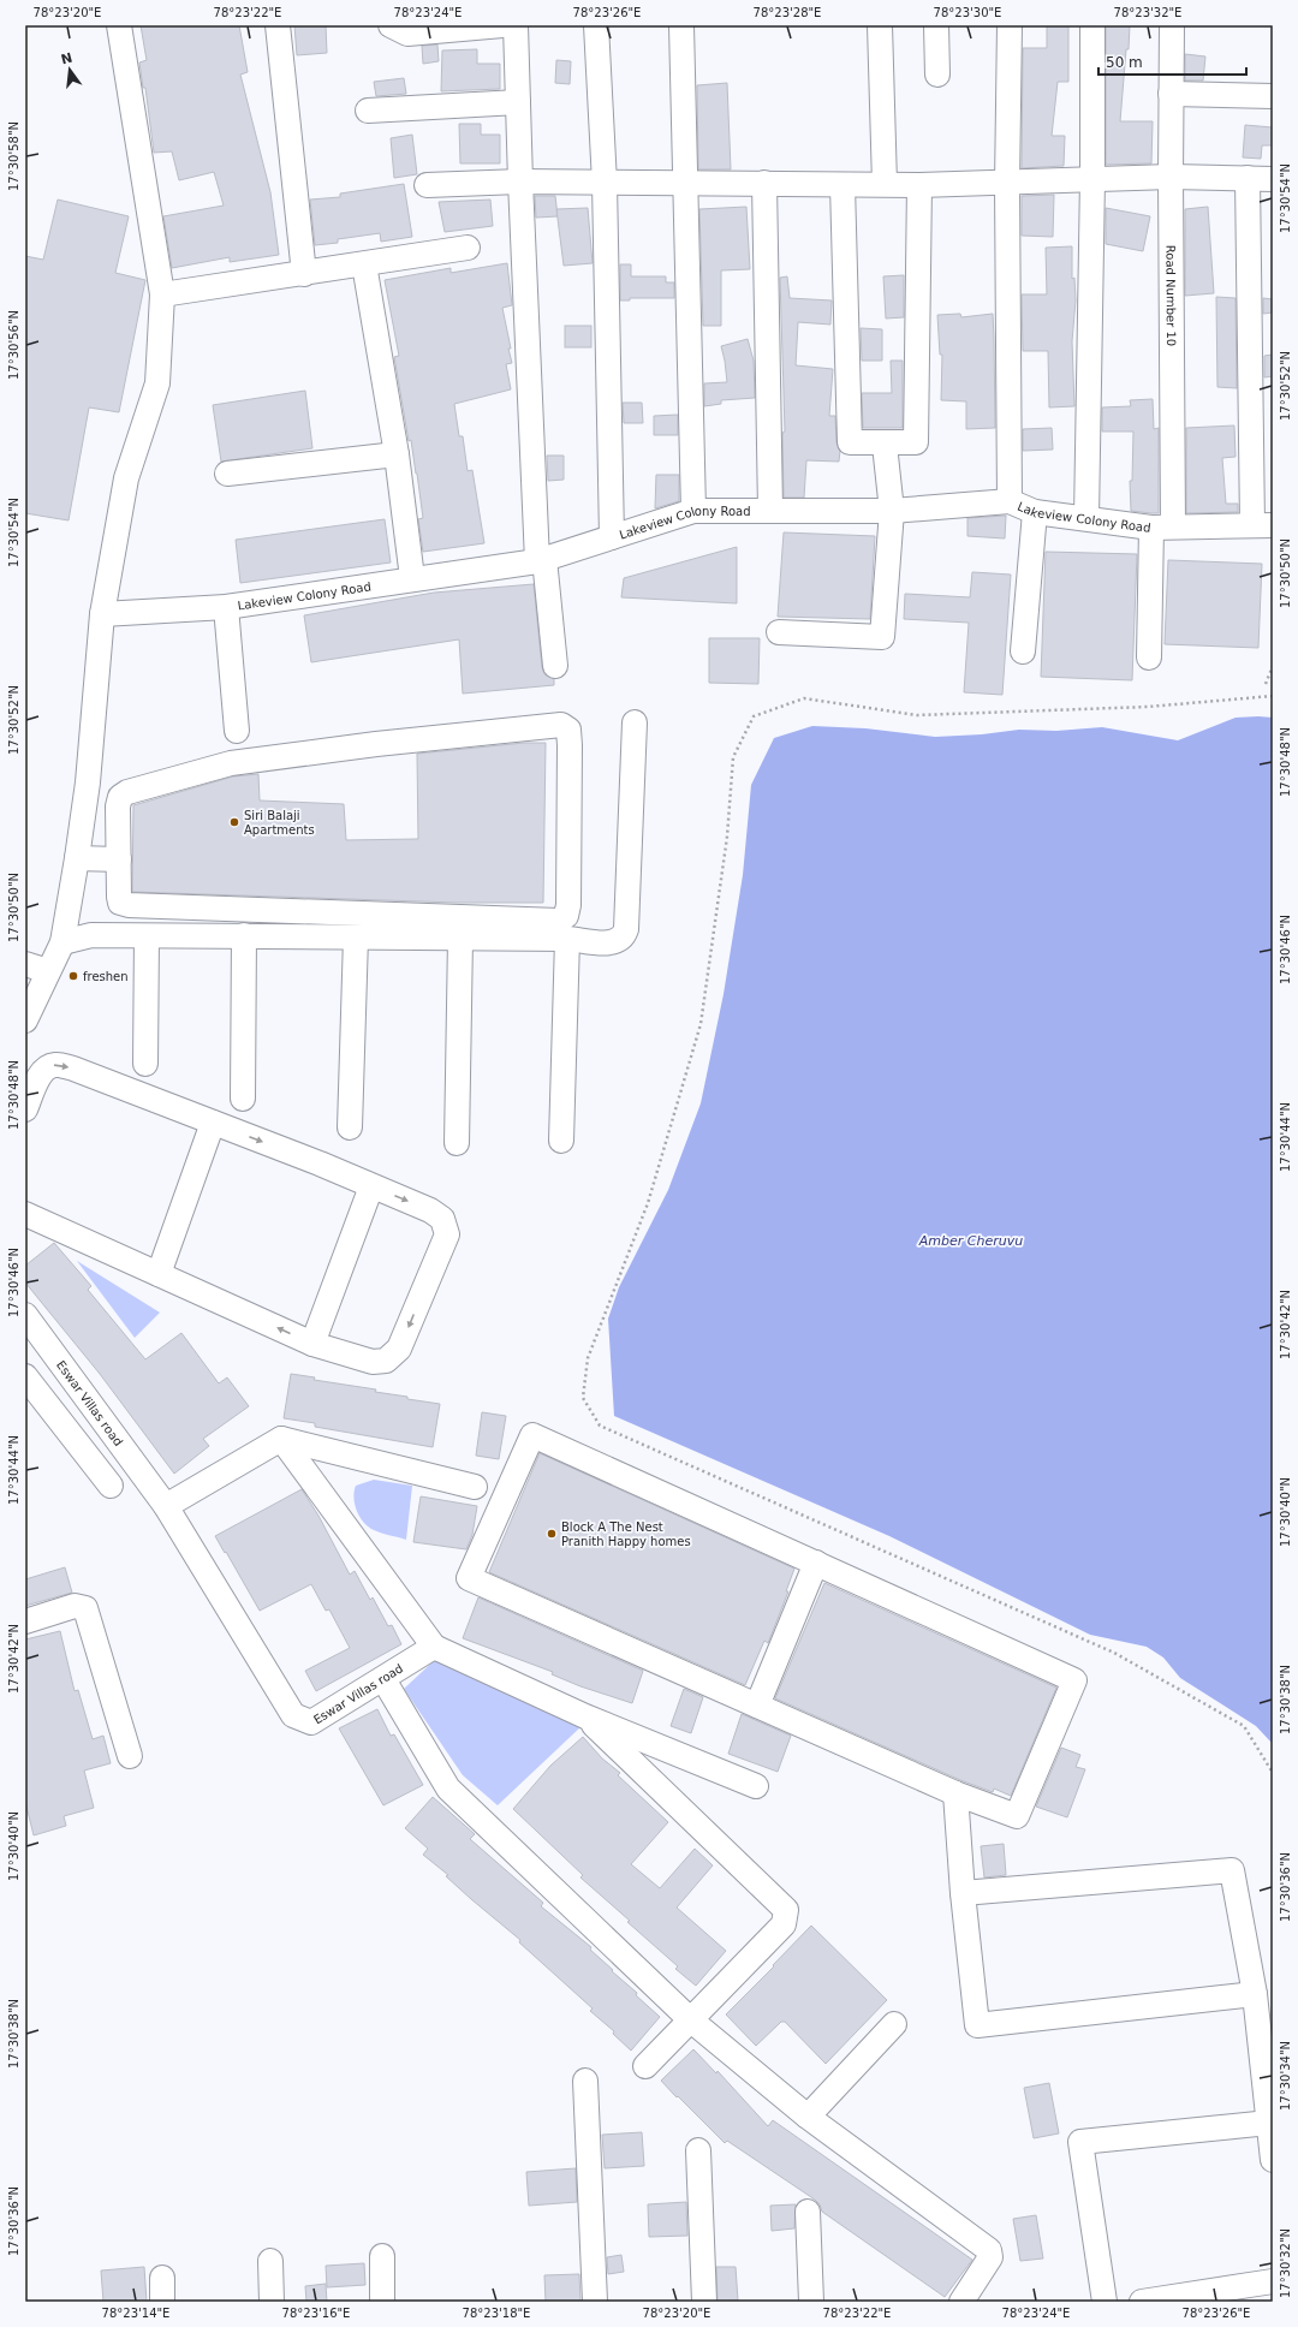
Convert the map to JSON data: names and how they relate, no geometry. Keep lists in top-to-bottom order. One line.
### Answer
{"streets":{"street":["Road Number 10","Lakeview Colony Road","Eswar Villas road"]},"crossings":[["Road Number 10","Lakeview Colony Road"]],"water":["Amber Cheruvu"],"places":["Siri Balaji Apartments","freshen","Block A The Nest Pranith Happy homes"],"scale_bar":"50 m","north":"top","coordinates":["78°23'20\"E","78°23'22\"E","78°23'24\"E","78°23'26\"E","78°23'28\"E","78°23'30\"E","78°23'32\"E","17°30'58\"N","17°30'54\"N","17°30'56\"N","17°30'52\"N","17°30'50\"N","17°30'48\"N","17°30'46\"N","17°30'44\"N","17°30'42\"N","17°30'40\"N","17°30'38\"N","17°30'36\"N","17°30'34\"N","17°30'32\"N","78°23'14\"E","78°23'16\"E","78°23'18\"E"]}
